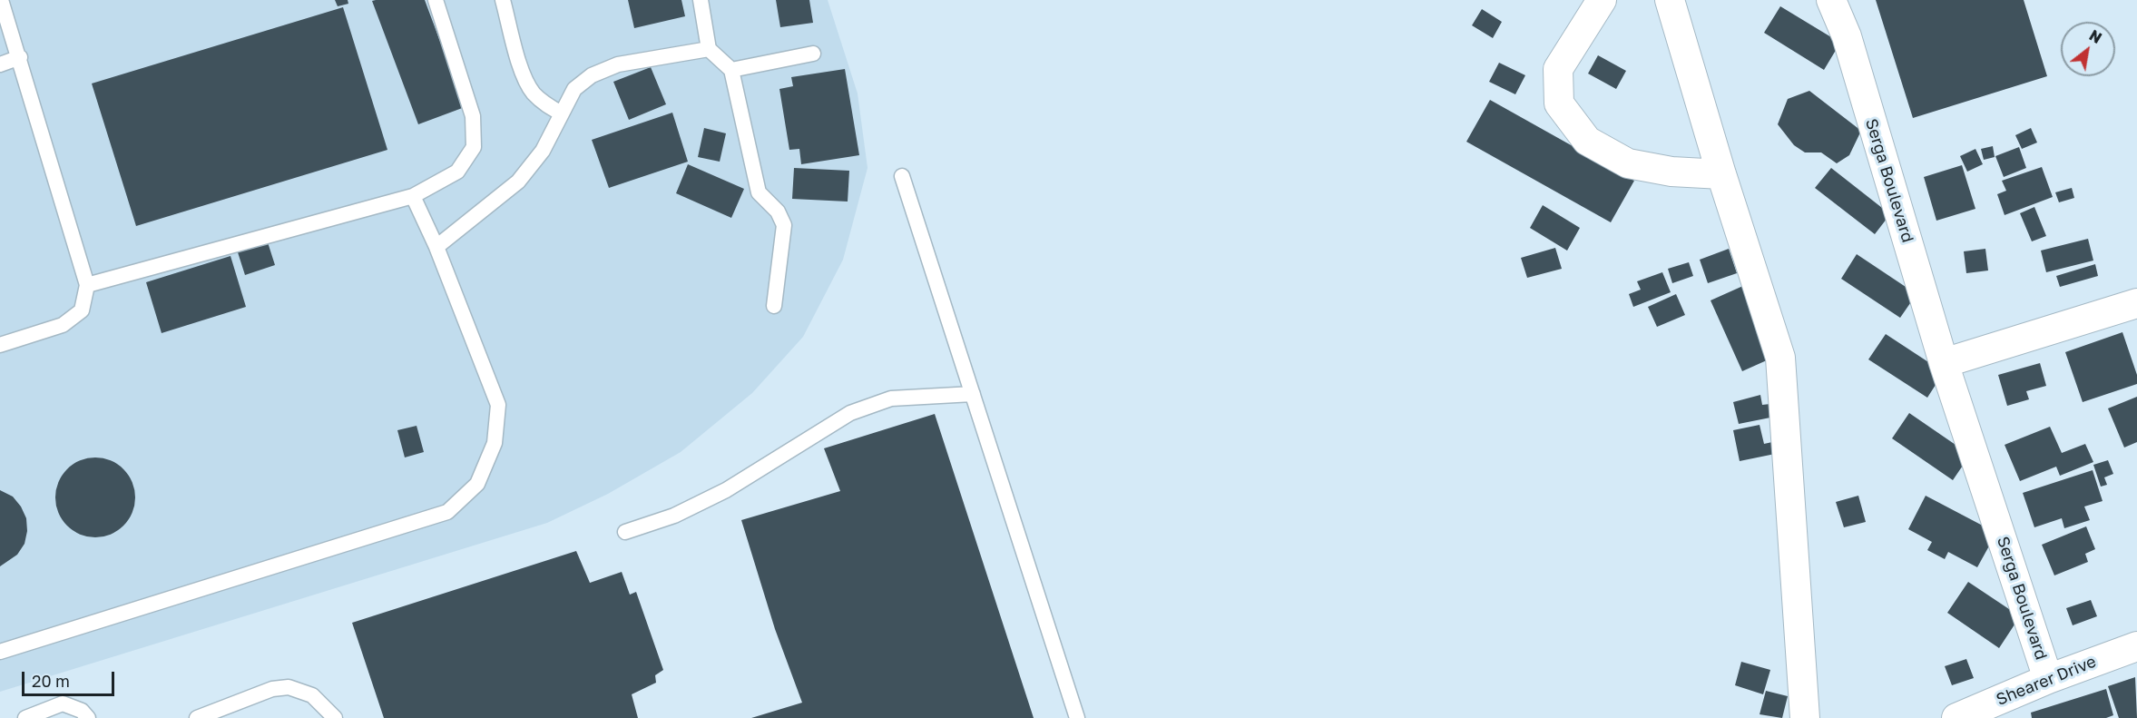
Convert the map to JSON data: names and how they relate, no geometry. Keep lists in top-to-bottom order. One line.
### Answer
{"streets":{"street":["Serga Boulevard","Shearer Drive"]},"crossings":[["Serga Boulevard","Shearer Drive"]],"scale_bar":"20 m","north":"top right"}
